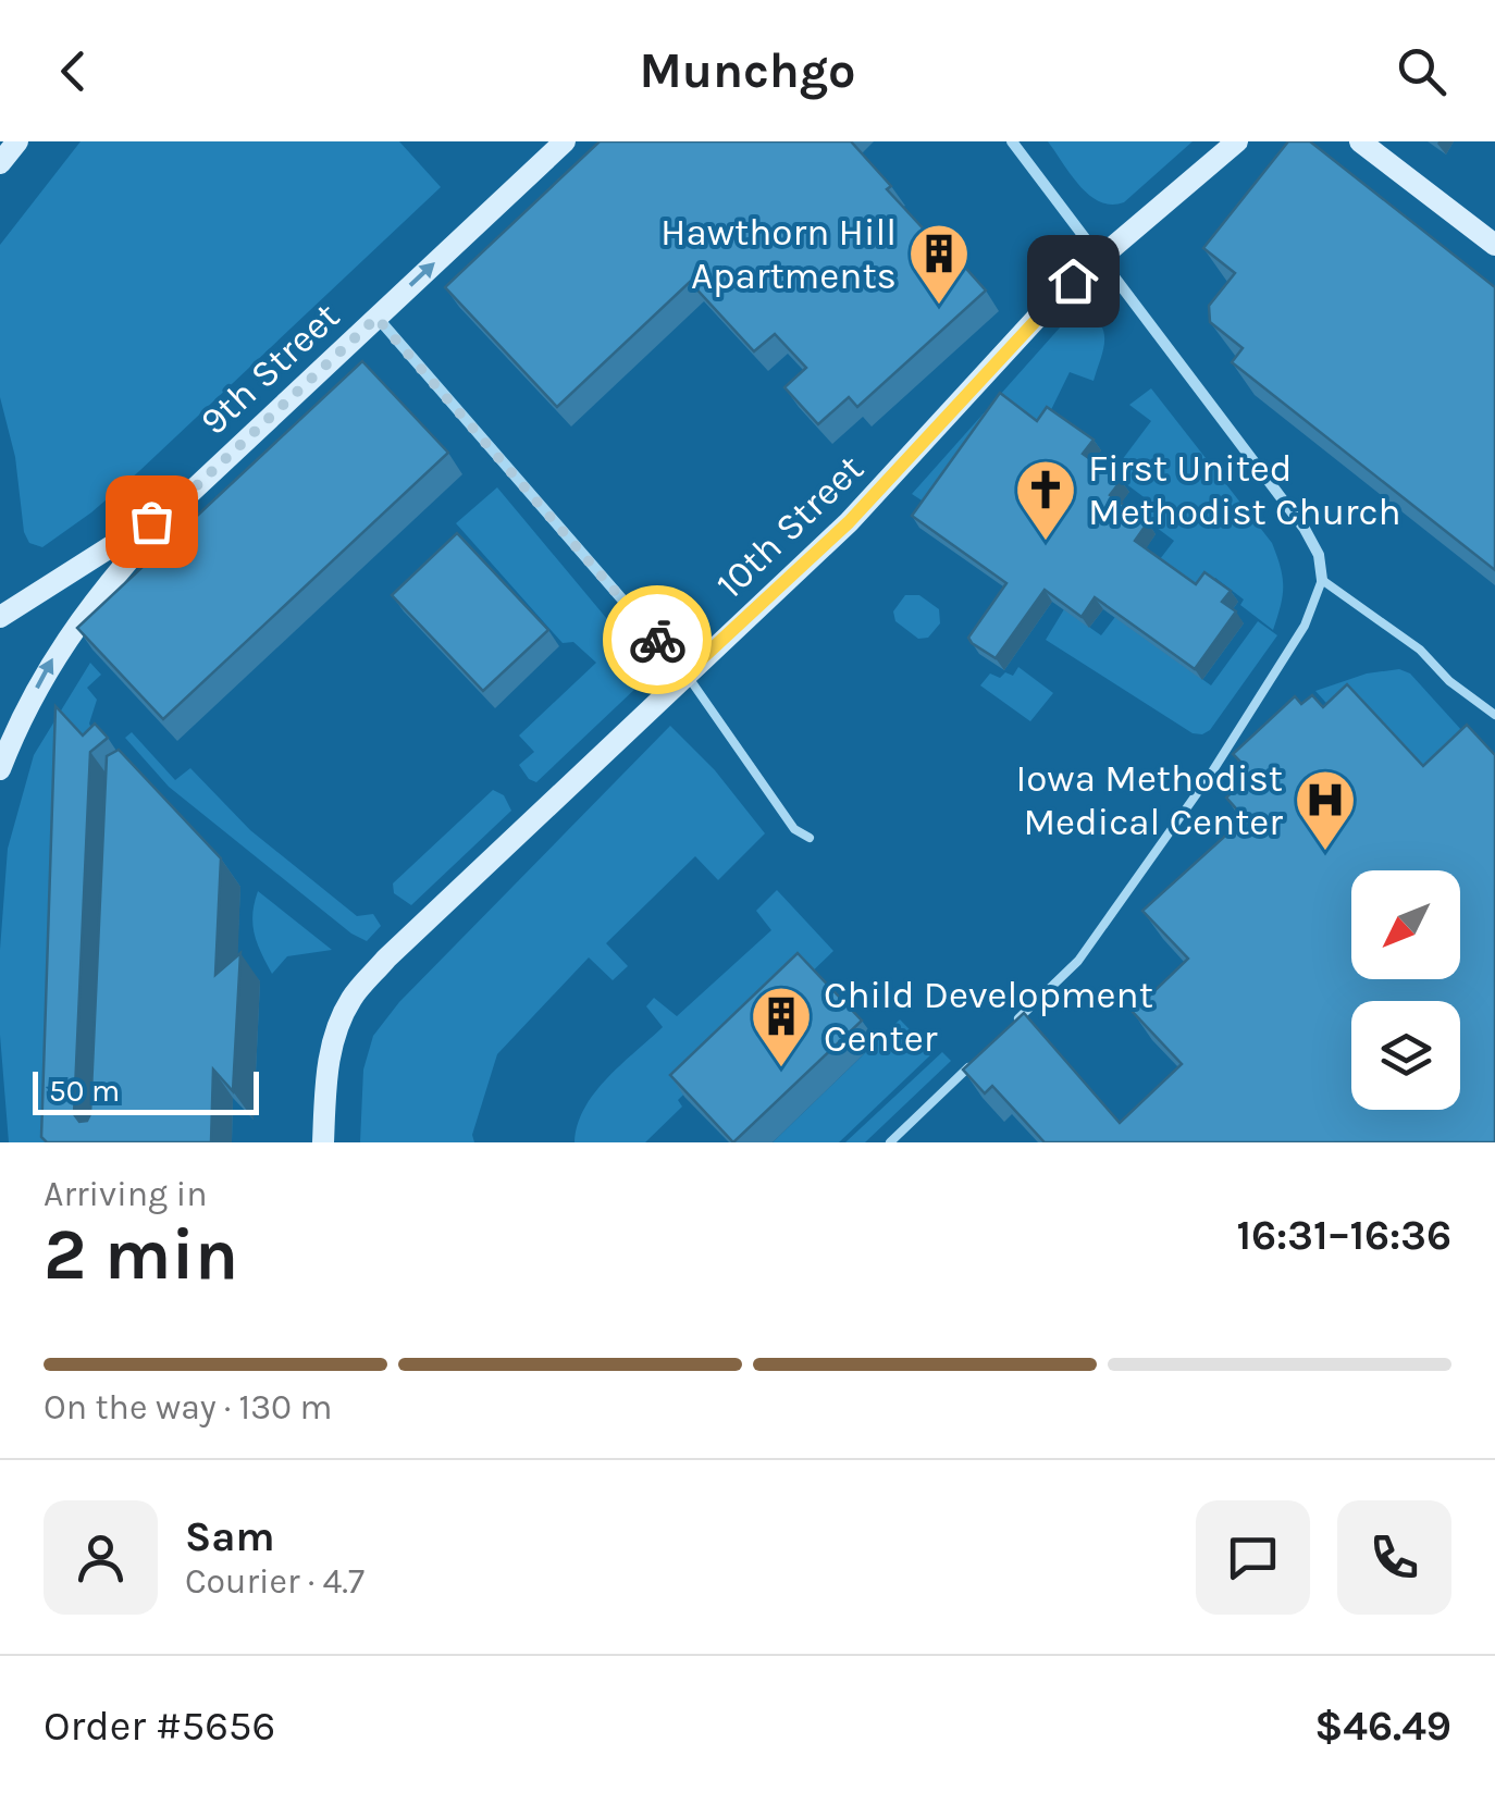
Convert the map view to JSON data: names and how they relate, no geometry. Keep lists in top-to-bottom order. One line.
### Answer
{"streets":{"street":["9th Street","10th Street"]},"places":{"building":["Hawthorn Hill Apartments","Child Development Center"],"church":["First United Methodist Church"],"hospital":["Iowa Methodist Medical Center"]},"scale_bar":"50 m","north":"bottom left","page":{"header":"Munchgo","scale":"50 m","heading":["2 min","Arriving in","16:31–16:36"],"panel":["Sam","Courier · 4.7","Order #5656","$46.49"],"bar":"On the way · 130 m"}}
